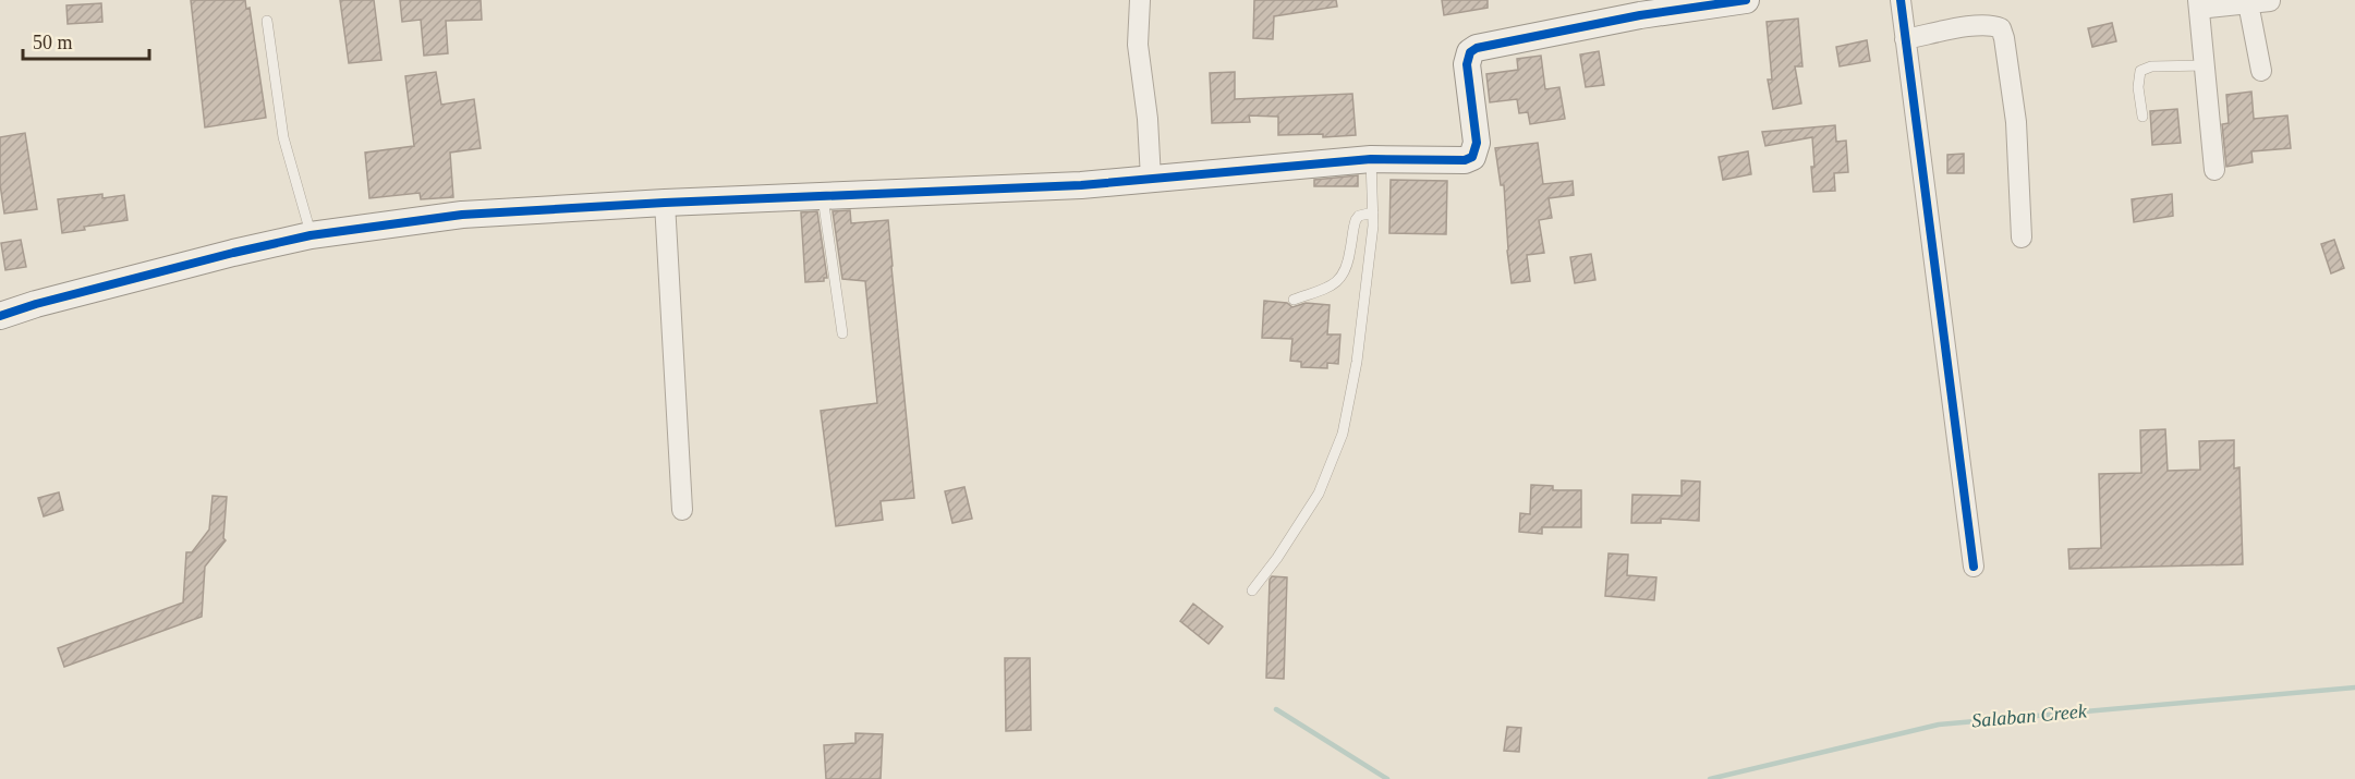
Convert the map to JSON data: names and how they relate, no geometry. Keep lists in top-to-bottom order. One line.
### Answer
{"water":["Salaban Creek"],"scale_bar":"50 m"}
